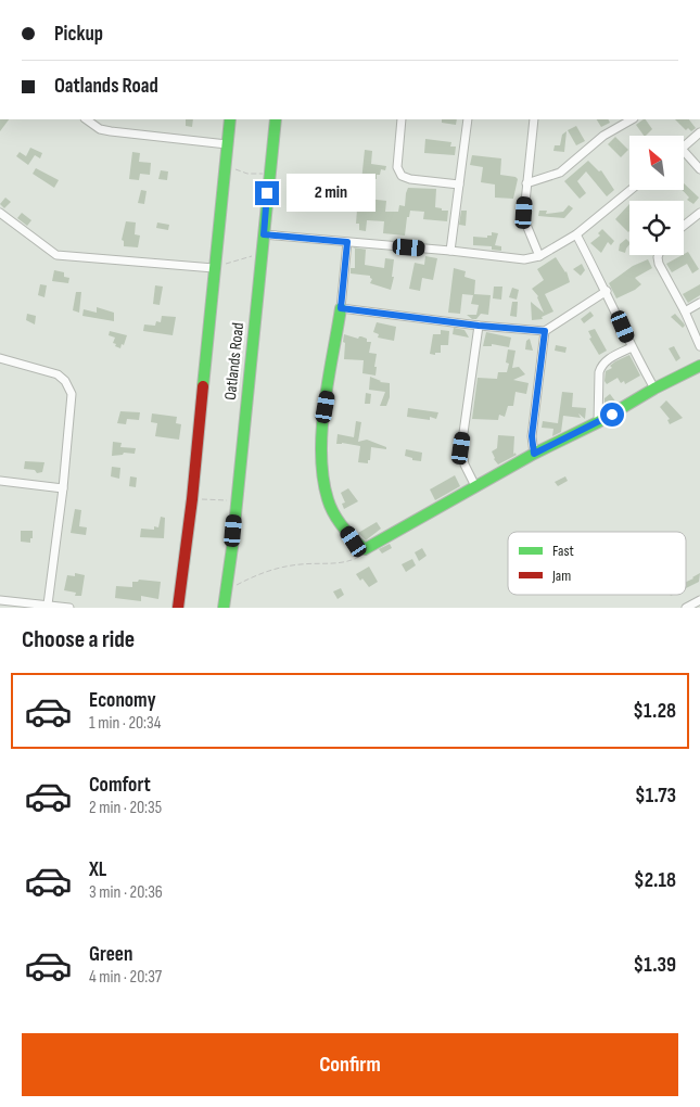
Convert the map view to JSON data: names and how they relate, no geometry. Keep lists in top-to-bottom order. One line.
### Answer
{"streets":{"street":["Oatlands Road"]},"legend":["Fast","Jam"],"north":"top left","page":{"banner":["Pickup","Oatlands Road"],"bubble":"2 min","heading":"Choose a ride","list":[{"name":"Economy","note":"1 min · 20:34","value":"$1.28"},{"name":"Comfort","note":"2 min · 20:35","value":"$1.73"},{"name":"XL","note":"3 min · 20:36","value":"$2.18"},{"name":"Green","note":"4 min · 20:37","value":"$1.39"}],"buttons":"Confirm"}}
